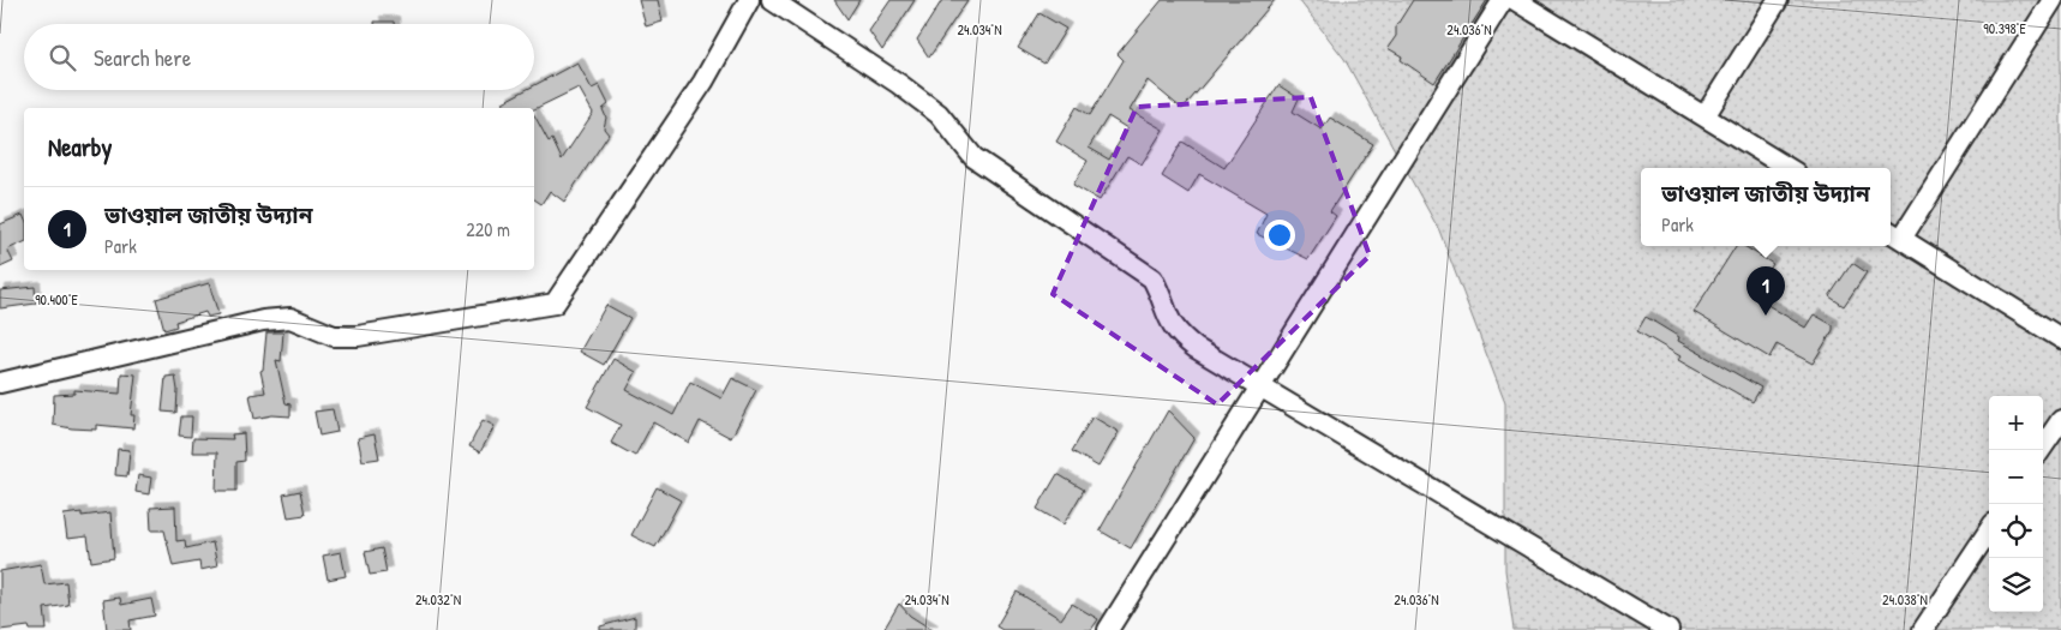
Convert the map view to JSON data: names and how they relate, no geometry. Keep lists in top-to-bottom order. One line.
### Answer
{"page":{"search":"Search here","heading":"Nearby","popup":["ভাওয়াল জাতীয় উদ্যান","Park"],"list":[{"mark":"1","name":"ভাওয়াল জাতীয় উদ্যান","note":"Park","value":"220 m"}],"pins":"1","map_buttons":["+","−"]},"coordinates":["90.398°E","24.034°N","24.036°N","90.400°E","24.032°N","24.038°N"]}
